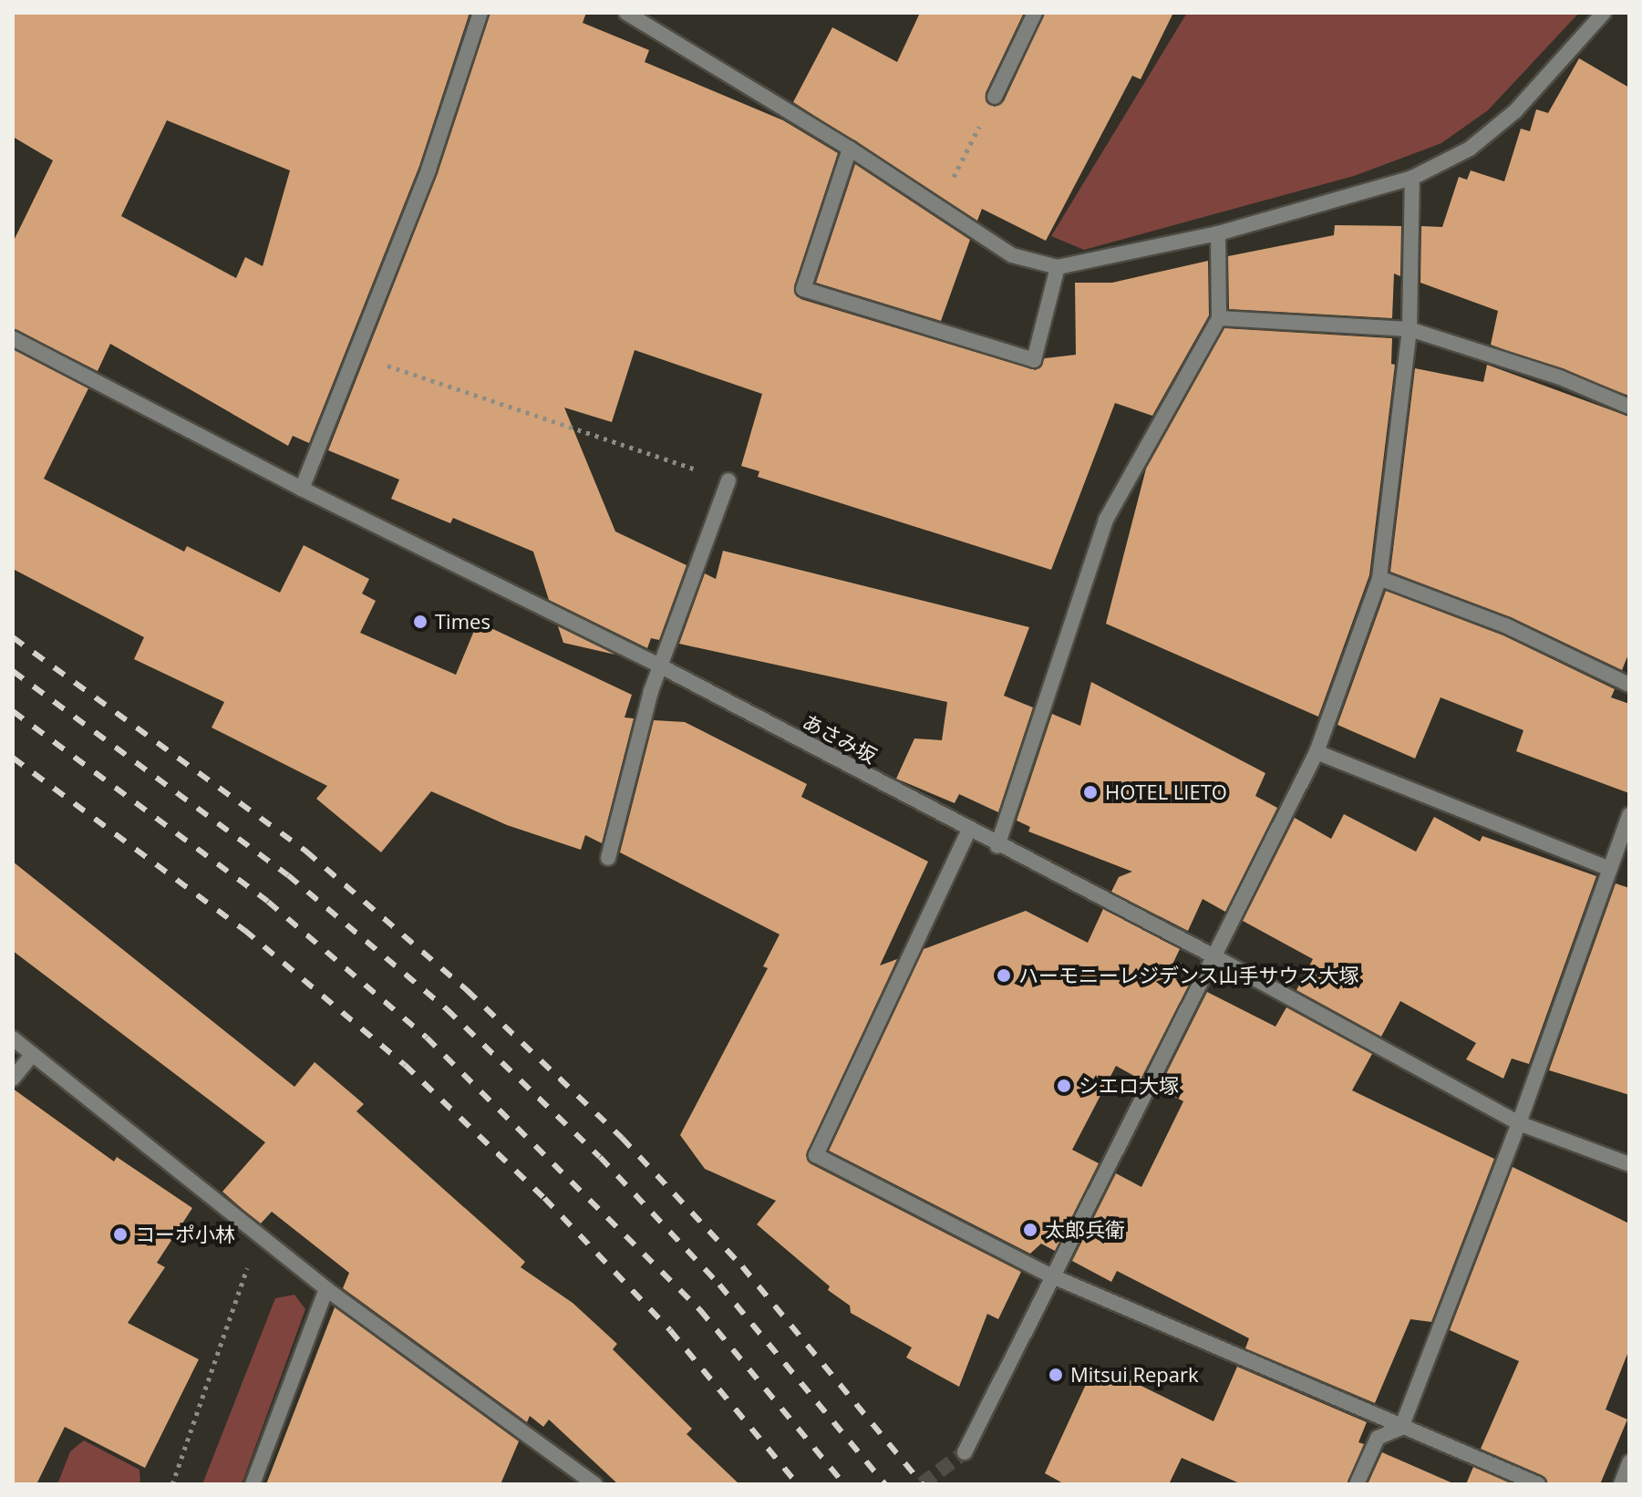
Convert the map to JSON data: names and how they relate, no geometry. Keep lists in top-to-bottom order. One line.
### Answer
{"streets":{"street":["あさみ坂"]},"places":["Times","HOTEL LIETO","ハーモニーレジデンス山手サウス大塚","シエロ大塚","太郎兵衛","コーポ小林","Mitsui Repark"]}
